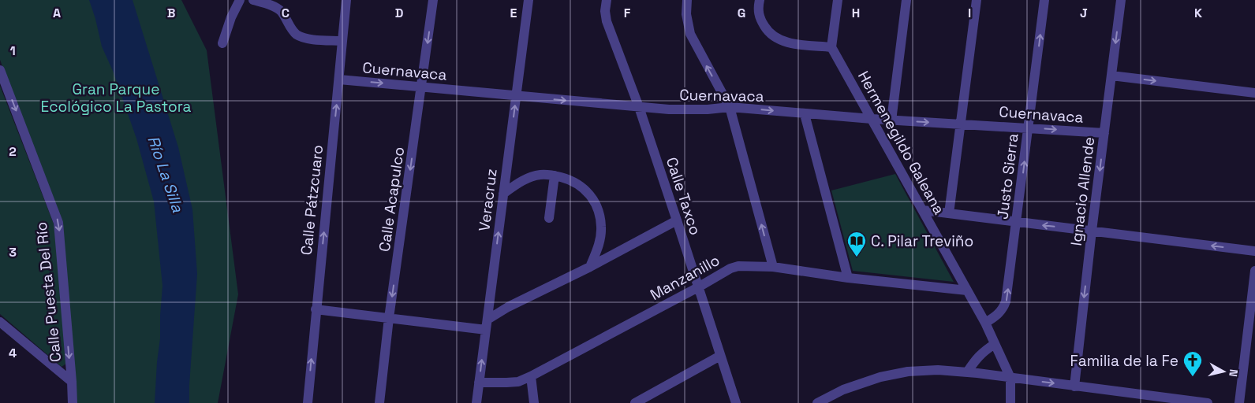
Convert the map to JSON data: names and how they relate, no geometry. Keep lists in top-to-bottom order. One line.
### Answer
{"streets":{"street":["Cuernavaca","Hermenegildo Galeana","Justo Sierra","Ignacio Allende","Calle Taxco","Calle Acapulco","Calle Pátzcuaro","Veracruz","Manzanillo","Calle Puesta Del Río"]},"crossings":[["Cuernavaca","Hermenegildo Galeana"],["Cuernavaca","Justo Sierra"],["Cuernavaca","Ignacio Allende"],["Cuernavaca","Calle Taxco"],["Cuernavaca","Calle Acapulco"],["Cuernavaca","Calle Pátzcuaro"],["Cuernavaca","Veracruz"],["Hermenegildo Galeana","Justo Sierra"],["Hermenegildo Galeana","Manzanillo"],["Calle Taxco","Manzanillo"],["Veracruz","Manzanillo"]],"one_way":["Cuernavaca","Ignacio Allende","Calle Acapulco","Calle Pátzcuaro","Veracruz","Calle Puesta Del Río"],"water":["Río La Silla"],"parks":["Gran Parque Ecológico La Pastora"],"places":{"library":["C. Pilar Treviño"],"church":["Familia de la Fe"]},"north":"right","grid":{"columns":["A","B","C","D","E","F","G","H","I","J","K"],"rows":["1","2","3","4"]}}
